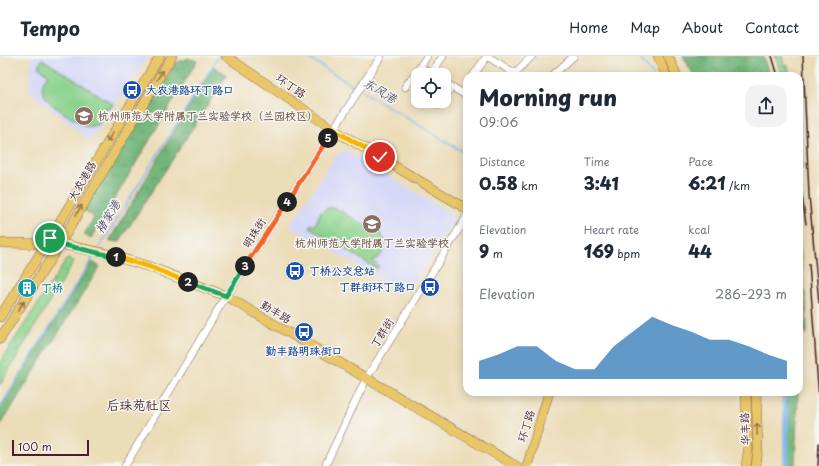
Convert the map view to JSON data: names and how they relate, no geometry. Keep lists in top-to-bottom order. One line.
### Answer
{"streets":{"main road":["环丁路","大农港路","勤丰路","华丰路"],"street":["明珠街","丁群街"]},"crossings":[["环丁路","明珠街"],["大农港路","勤丰路"],["明珠街","勤丰路"],["勤丰路","丁群街"]],"districts":["后珠苑社区"],"water":["东风港","褚家港"],"places":{"bus stop":["大农港路环丁路口","丁桥公交总站","丁群街环丁路口","勤丰路明珠街口"],"school or university":["杭州师范大学附属丁兰实验学校（兰园校区）","杭州师范大学附属丁兰实验学校"],"building":["丁桥"]},"scale_bar":"100 m","page":{"header":"Tempo","nav":["Home","Map","About","Contact"],"heading":["Morning run","09:06"],"pins":["5","4","1","3","2"],"stats":[["Distance","0.58 km"],["Time","3:41"],["Pace","6:21 /km"],["Elevation","9 m"],["Heart rate","169 bpm"],["kcal","44"]],"chart":["Elevation","286–293 m"],"scale":"100 m"}}
